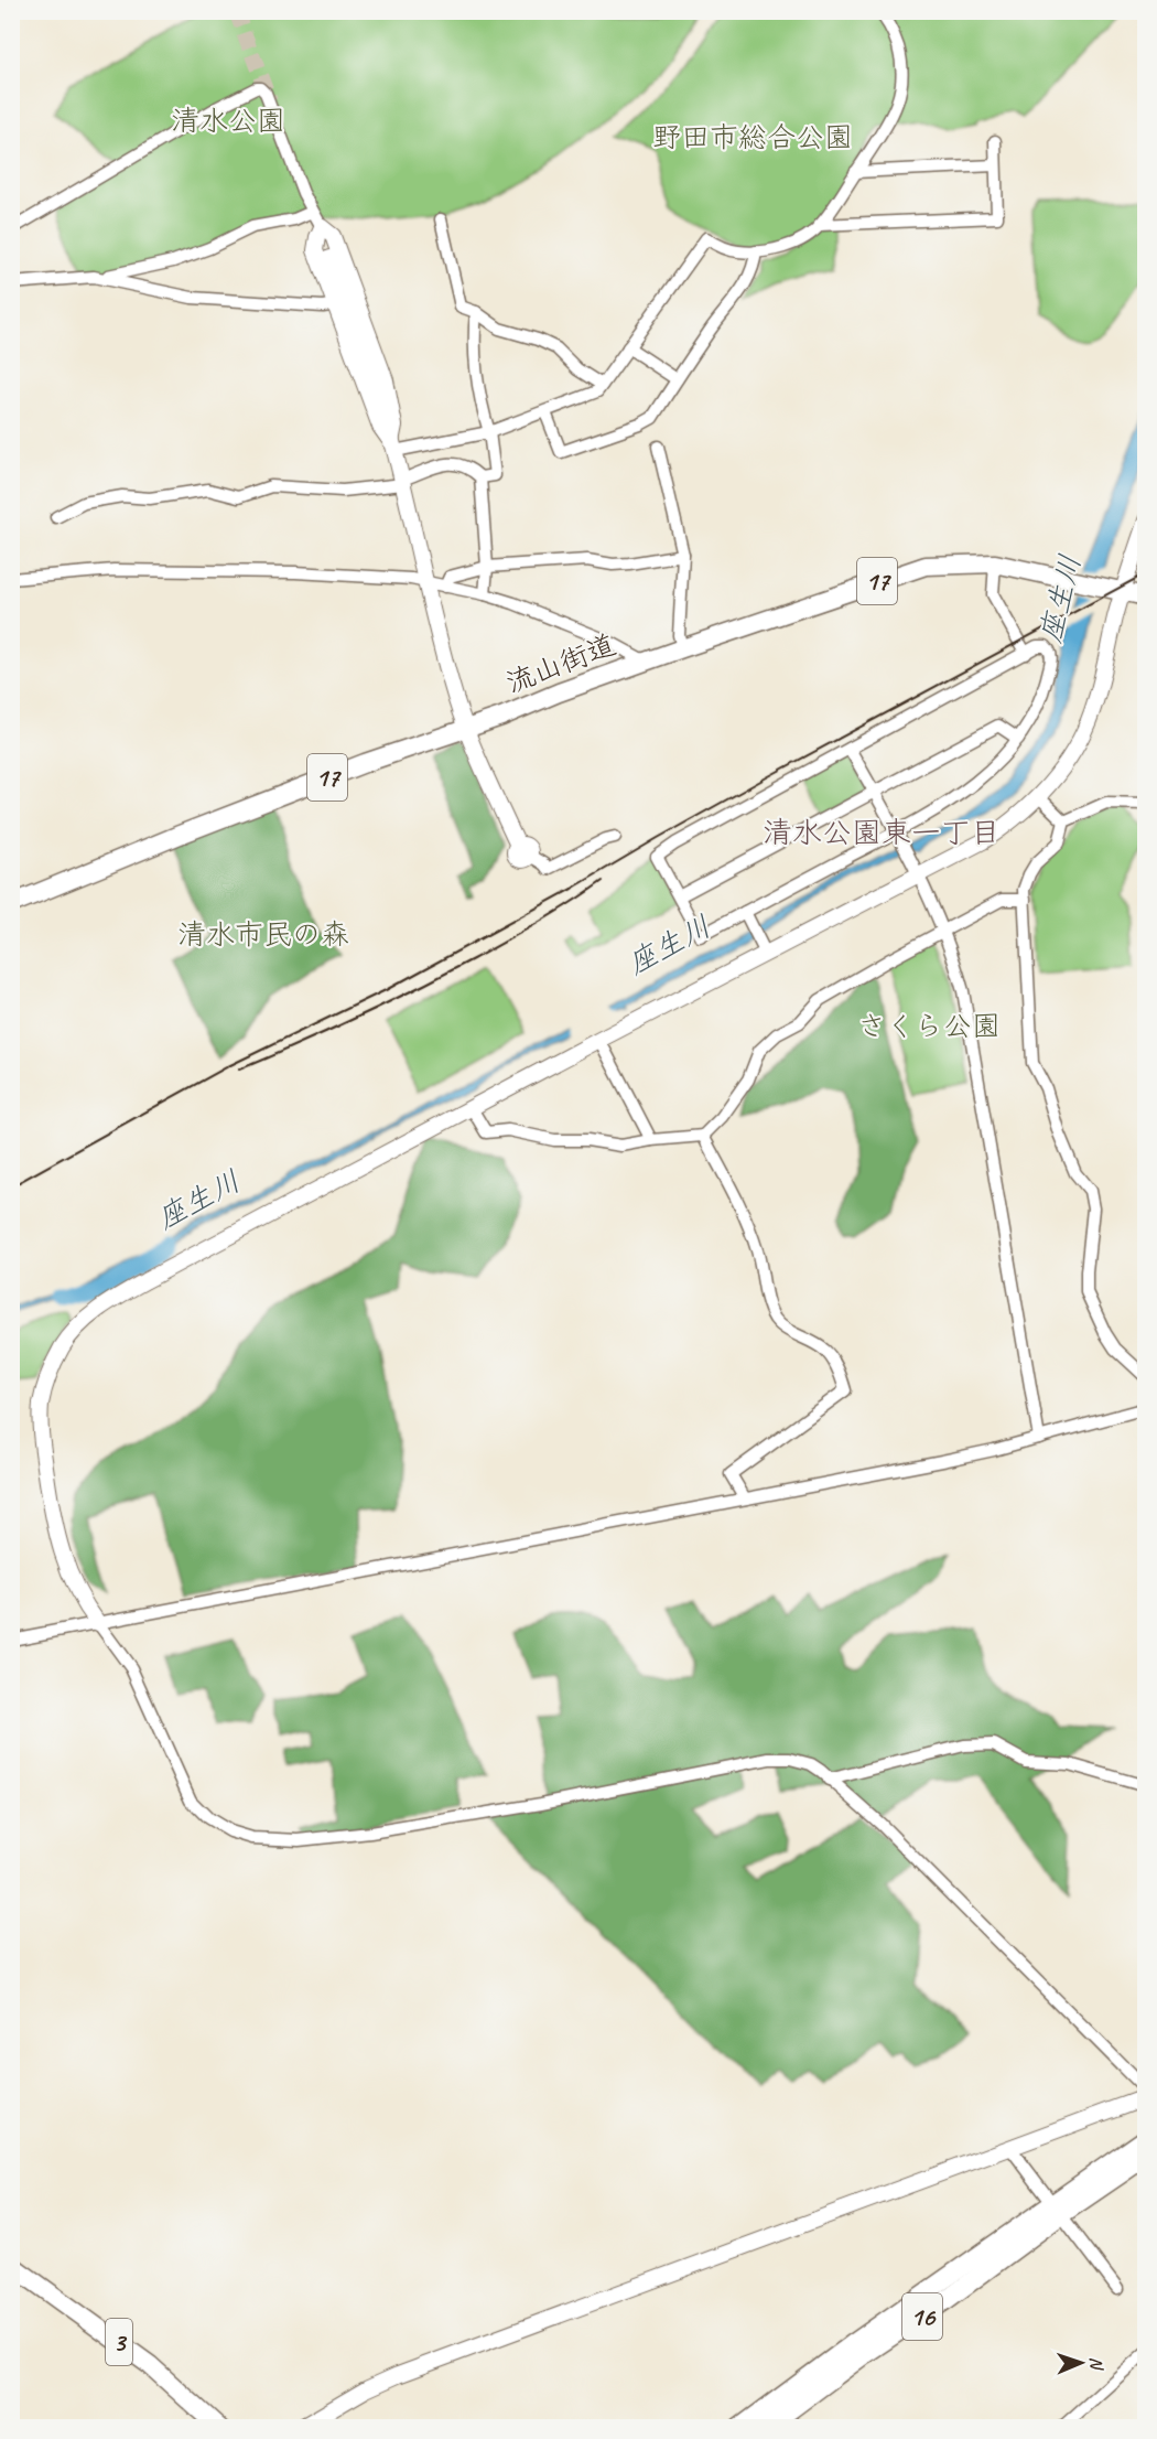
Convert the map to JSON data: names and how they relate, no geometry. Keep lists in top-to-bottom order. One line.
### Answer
{"streets":{"main road":["17","流山街道","16","3"]},"districts":["清水公園東一丁目"],"water":["座生川"],"parks":["清水公園","野田市総合公園","清水市民の森","さくら公園"],"north":"right"}
